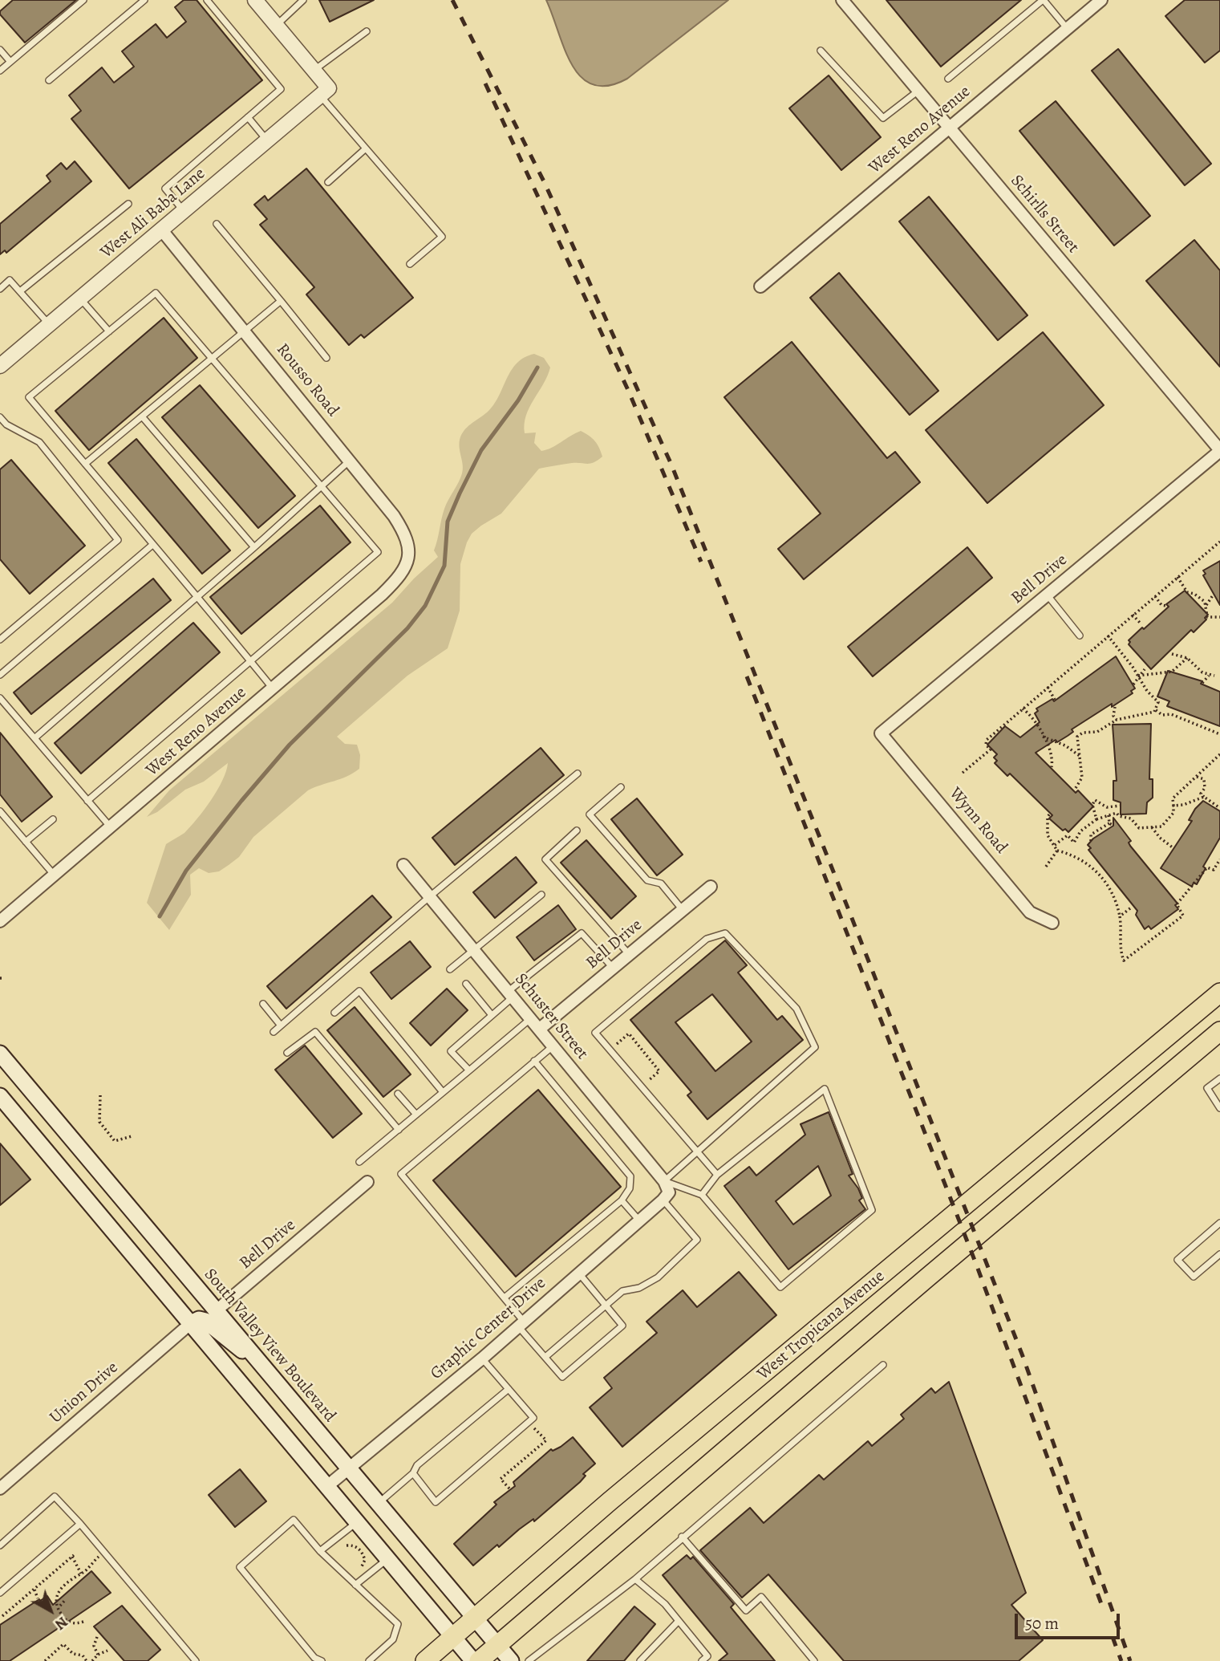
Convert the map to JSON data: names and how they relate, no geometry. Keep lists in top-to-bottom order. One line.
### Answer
{"streets":{"main road":["West Tropicana Avenue","South Valley View Boulevard"],"street":["West Reno Avenue","West Ali Baba Lane","Schirlls Street","Rousso Road","Bell Drive","Wynn Road","Schuster Street","Graphic Center Drive","Union Drive"]},"crossings":[["West Reno Avenue","Schirlls Street"],["West Reno Avenue","Rousso Road"],["West Ali Baba Lane","Rousso Road"],["Schirlls Street","Bell Drive"],["Bell Drive","Wynn Road"],["Bell Drive","Schuster Street"],["Bell Drive","South Valley View Boulevard"],["Schuster Street","Graphic Center Drive"],["West Tropicana Avenue","South Valley View Boulevard"],["Graphic Center Drive","South Valley View Boulevard"]],"scale_bar":"50 m","north":"bottom right"}
